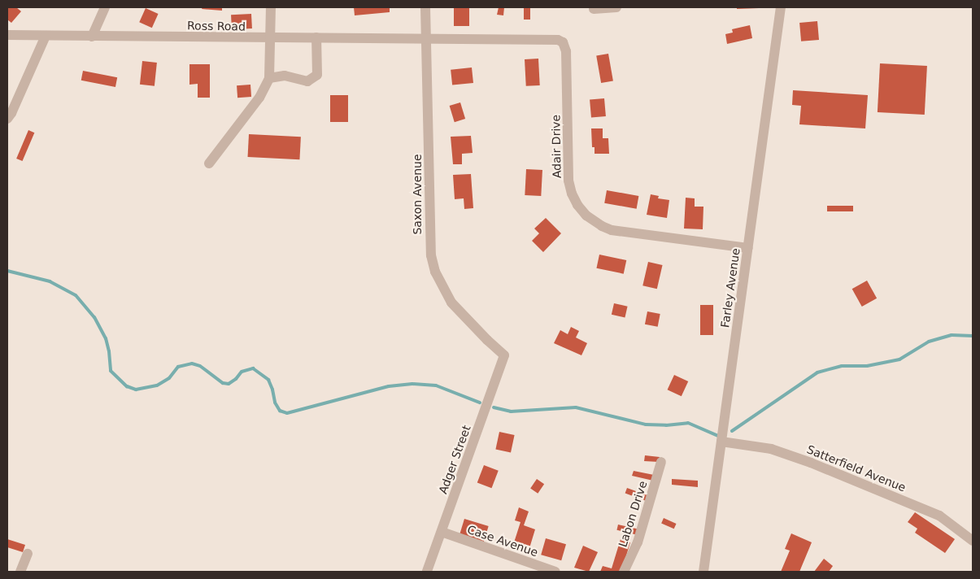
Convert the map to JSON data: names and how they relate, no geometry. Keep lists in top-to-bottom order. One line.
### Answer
{"streets":{"street":["Ross Road","Adair Drive","Saxon Avenue","Farley Avenue","Adger Street","Satterfield Avenue","Labon Drive","Case Avenue"]},"crossings":[["Ross Road","Adair Drive"],["Ross Road","Saxon Avenue"],["Adair Drive","Saxon Avenue"],["Adair Drive","Farley Avenue"],["Saxon Avenue","Adger Street"],["Farley Avenue","Satterfield Avenue"],["Adger Street","Case Avenue"]]}
